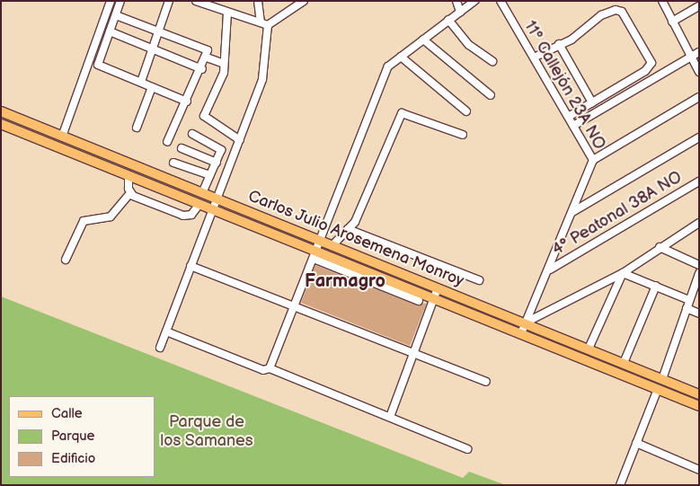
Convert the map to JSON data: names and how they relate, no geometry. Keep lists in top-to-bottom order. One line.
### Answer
{"streets":{"main road":["Carlos Julio Arosemena Monroy"],"street":["11º Callejón 23A NO","4° Peatonal 38A NO"]},"crossings":[["11º Callejón 23A NO","4° Peatonal 38A NO"],["11º Callejón 23A NO","Carlos Julio Arosemena Monroy"]],"districts":["Farmagro"],"parks":["Parque de los Samanes"],"legend":["Calle","Parque","Edificio"]}
